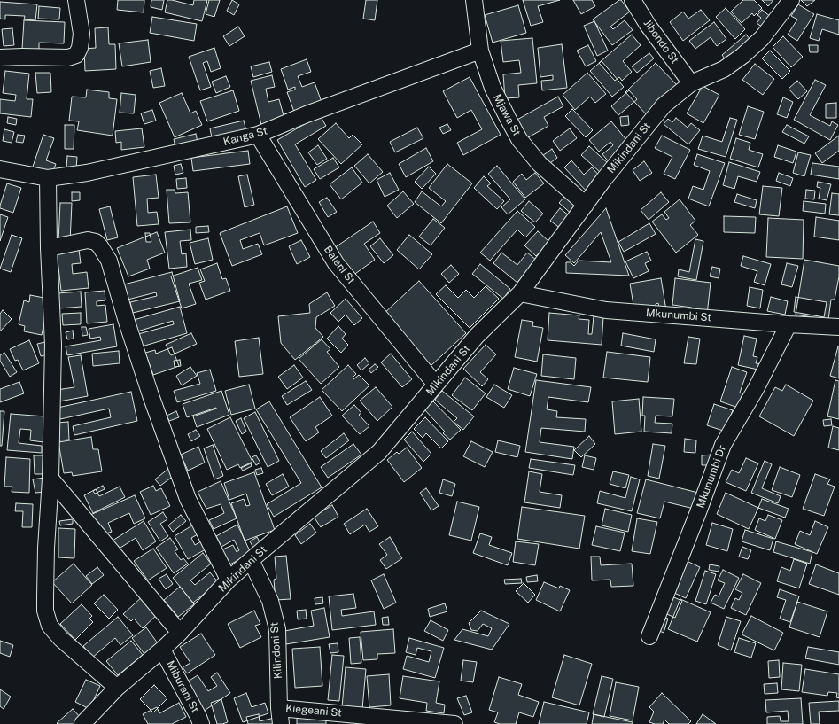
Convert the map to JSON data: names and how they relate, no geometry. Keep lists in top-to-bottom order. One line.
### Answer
{"streets":{"street":["Jibondo St","Mjawa St","Kanga St","Mikindani St","Baleni St","Mkunumbi St","Mkunumbi Dr","Kilindoni St","Miburani St","Kiegeani St"]},"crossings":[["Jibondo St","Mikindani St"],["Mjawa St","Kanga St"],["Mjawa St","Mikindani St"],["Kanga St","Baleni St"],["Mikindani St","Baleni St"],["Mikindani St","Mkunumbi St"],["Mikindani St","Kilindoni St"],["Mikindani St","Miburani St"],["Mkunumbi St","Mkunumbi Dr"],["Kilindoni St","Kiegeani St"]]}
